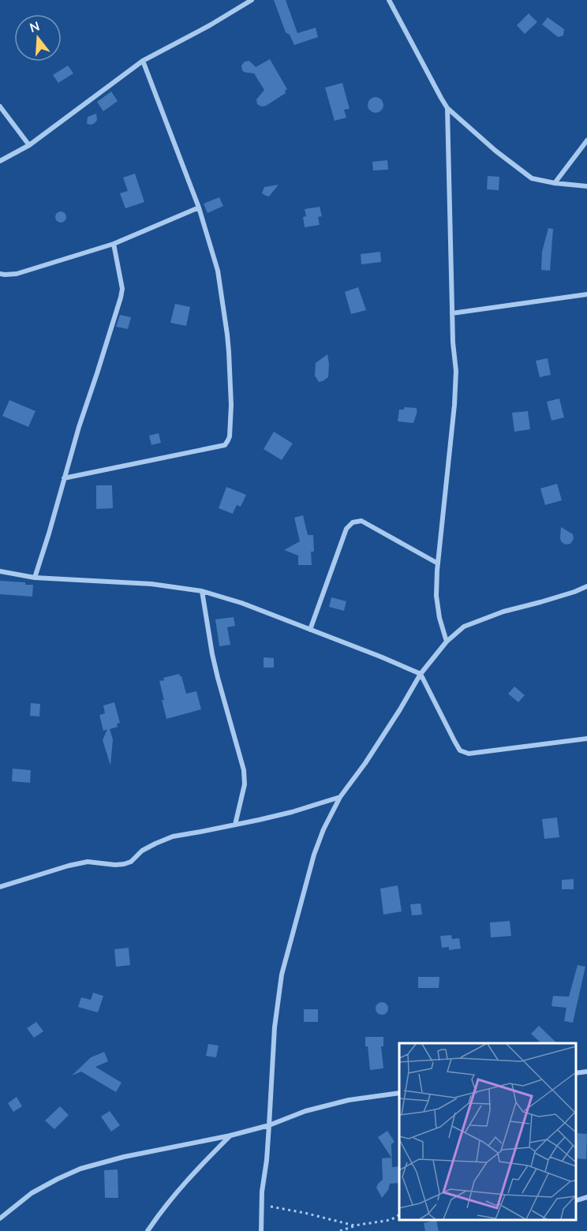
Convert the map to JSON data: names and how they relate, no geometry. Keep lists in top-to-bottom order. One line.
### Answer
{"north":"top"}
